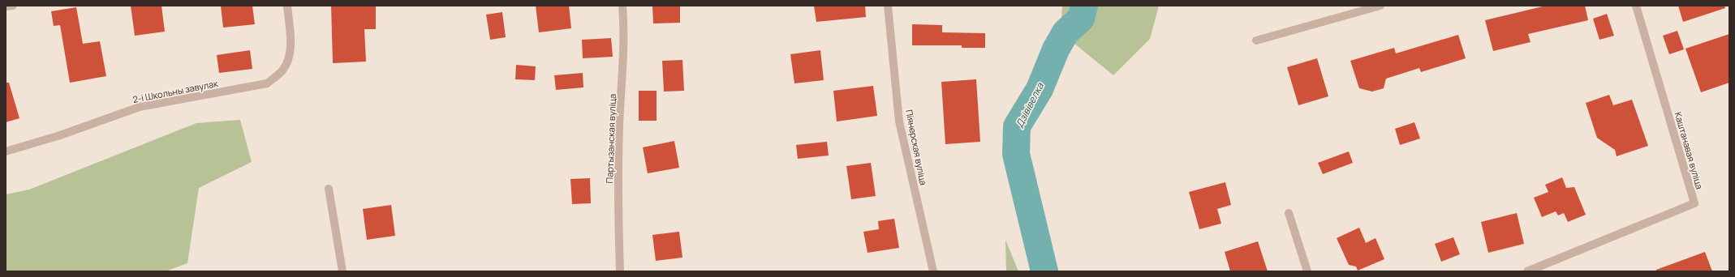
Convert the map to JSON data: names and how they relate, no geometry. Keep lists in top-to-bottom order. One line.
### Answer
{"streets":{"street":["2-і Школьны завулак","Партызанская вуліца","Піянерская вуліца","Каштанавая вуліца"]},"water":["Дзівівелка"]}
